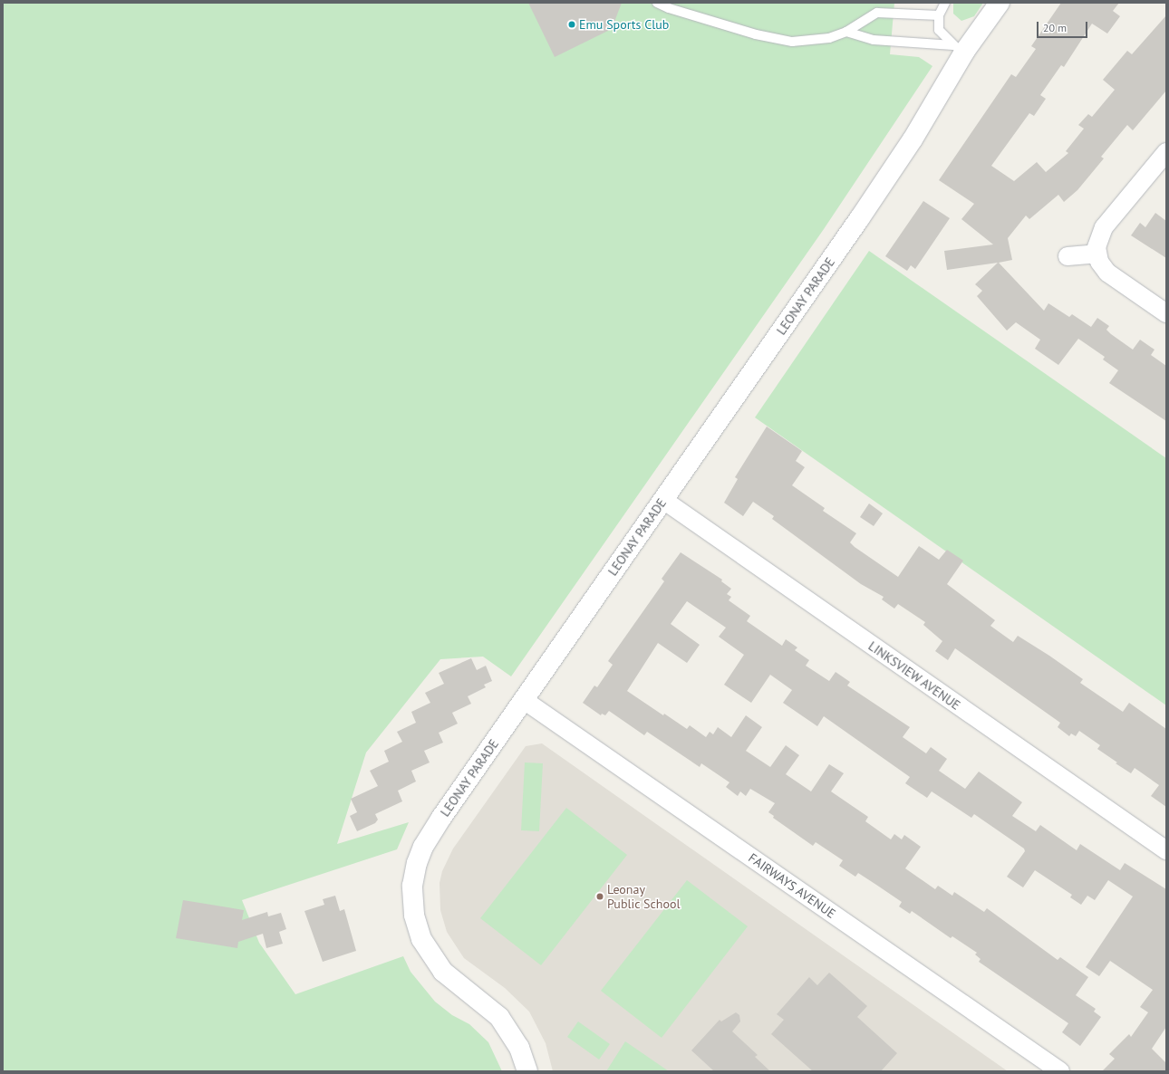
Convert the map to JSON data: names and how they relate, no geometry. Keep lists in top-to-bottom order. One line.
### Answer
{"streets":{"street":["LEONAY PARADE","LINKSVIEW AVENUE","FAIRWAYS AVENUE"]},"crossings":[["LEONAY PARADE","LINKSVIEW AVENUE"],["LEONAY PARADE","FAIRWAYS AVENUE"]],"places":["Emu Sports Club","Leonay Public School"],"scale_bar":"20 m"}
